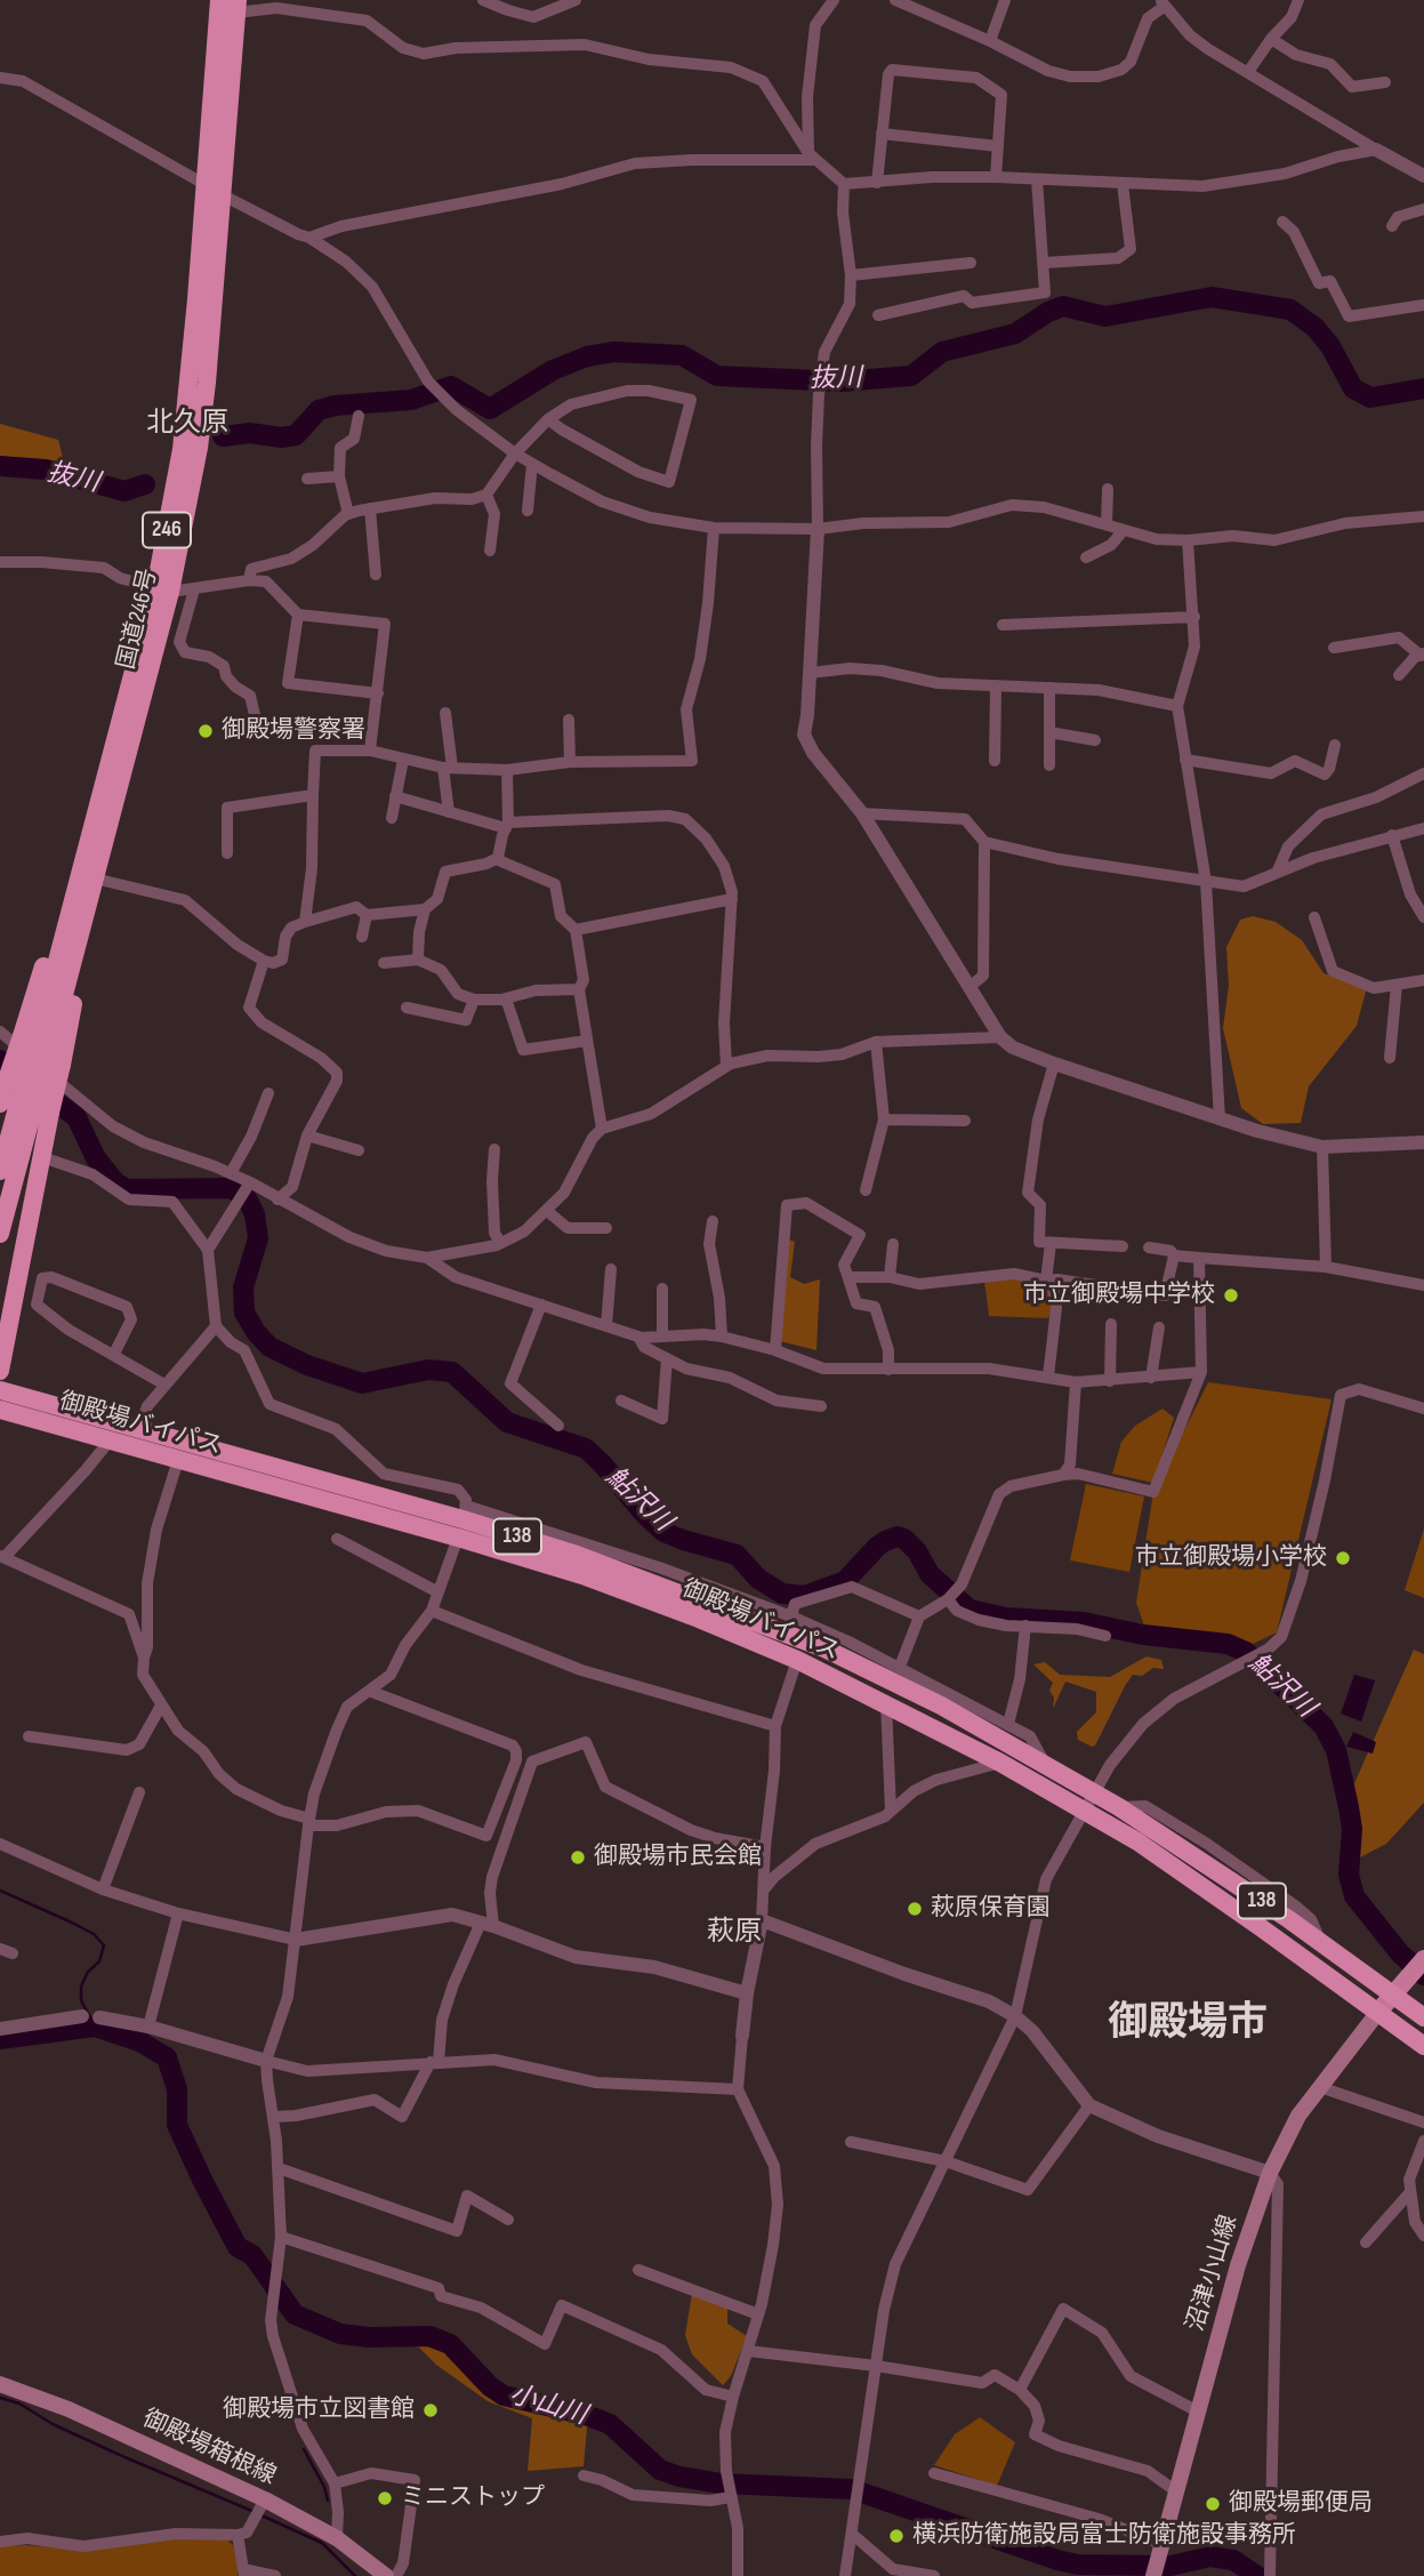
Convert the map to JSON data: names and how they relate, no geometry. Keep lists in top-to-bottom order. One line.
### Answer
{"streets":{"highway":["246","国道246号","御殿場バイパス","138"],"main road":["沼津小山線","御殿場箱根線"]},"crossings":[["246","国道246号"],["御殿場バイパス","沼津小山線"]],"districts":["北久原","萩原","御殿場市"],"water":["抜川","鮎沢川","小山川"],"places":["御殿場警察署","市立御殿場中学校","市立御殿場小学校","御殿場市民会館","萩原保育園","御殿場市立図書館","ミニストップ","御殿場郵便局","横浜防衛施設局富士防衛施設事務所"]}
